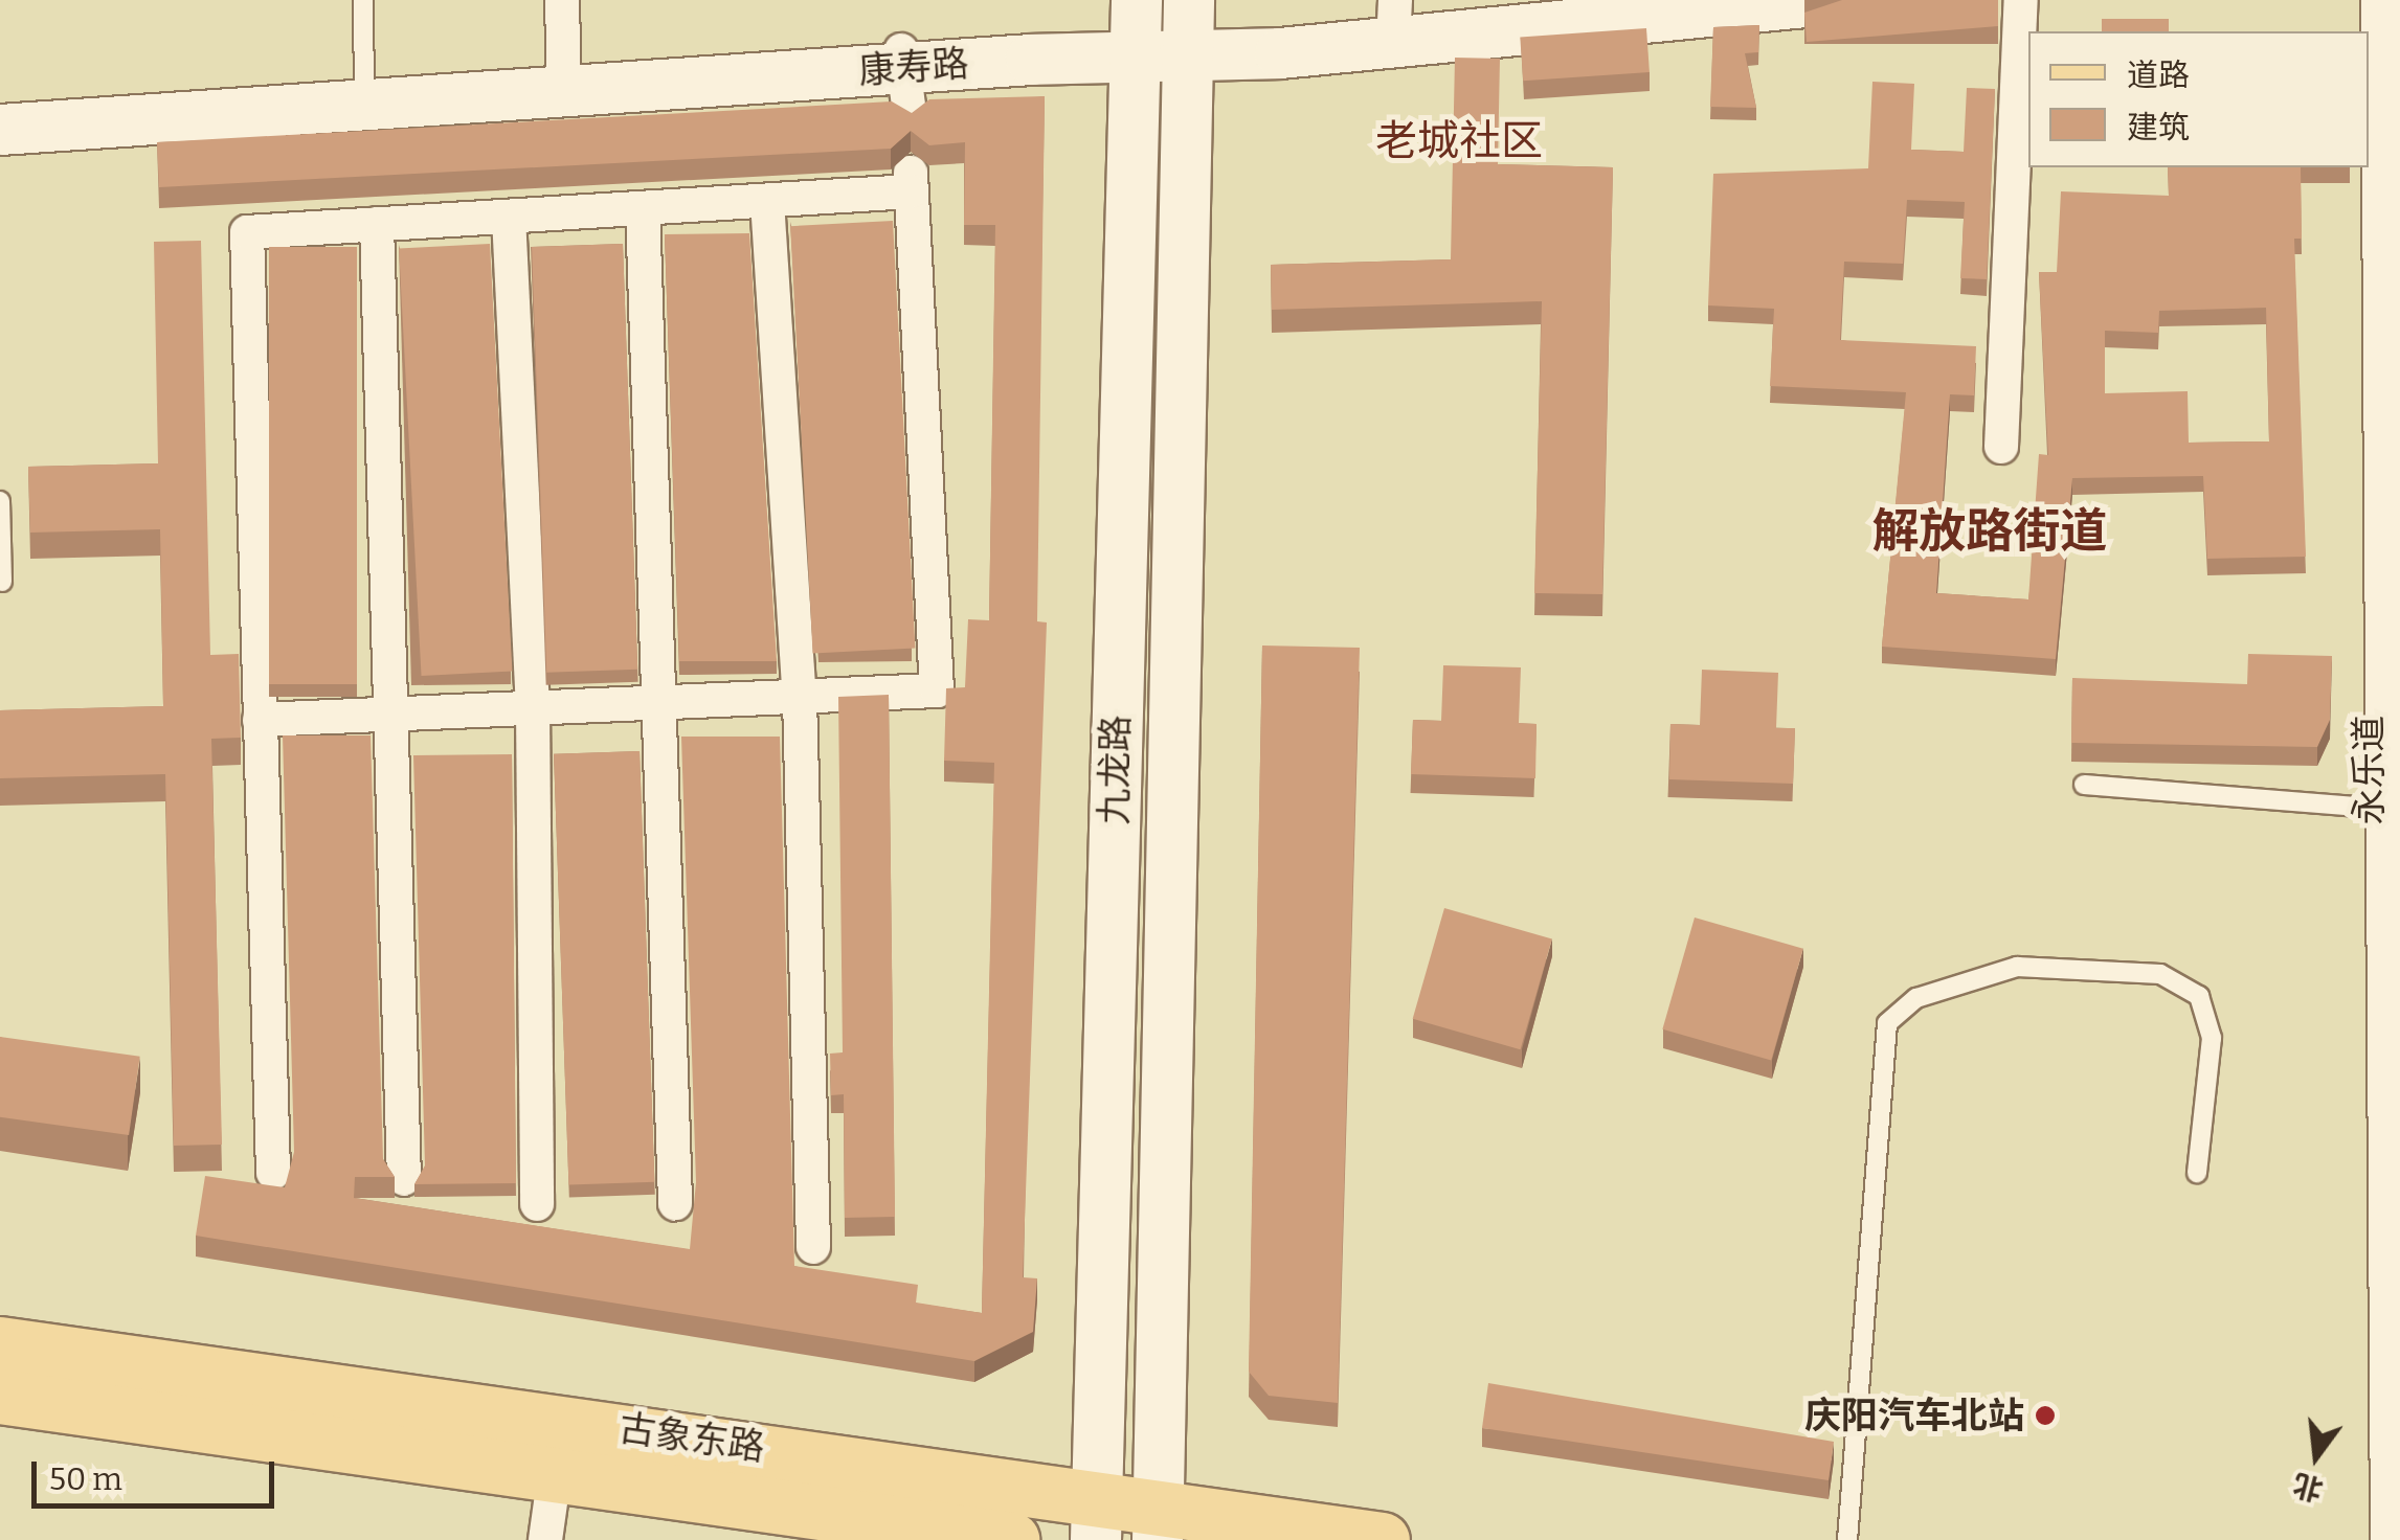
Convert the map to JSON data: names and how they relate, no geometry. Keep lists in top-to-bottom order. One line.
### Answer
{"streets":{"main road":["古象东路"],"street":["康寿路","九龙路","永乐道"]},"crossings":[["康寿路","九龙路"],["九龙路","古象东路"]],"districts":["老城社区","解放路街道"],"places":["庆阳汽车北站"],"legend":["道路","建筑"],"scale_bar":"50 m","north":"bottom"}
